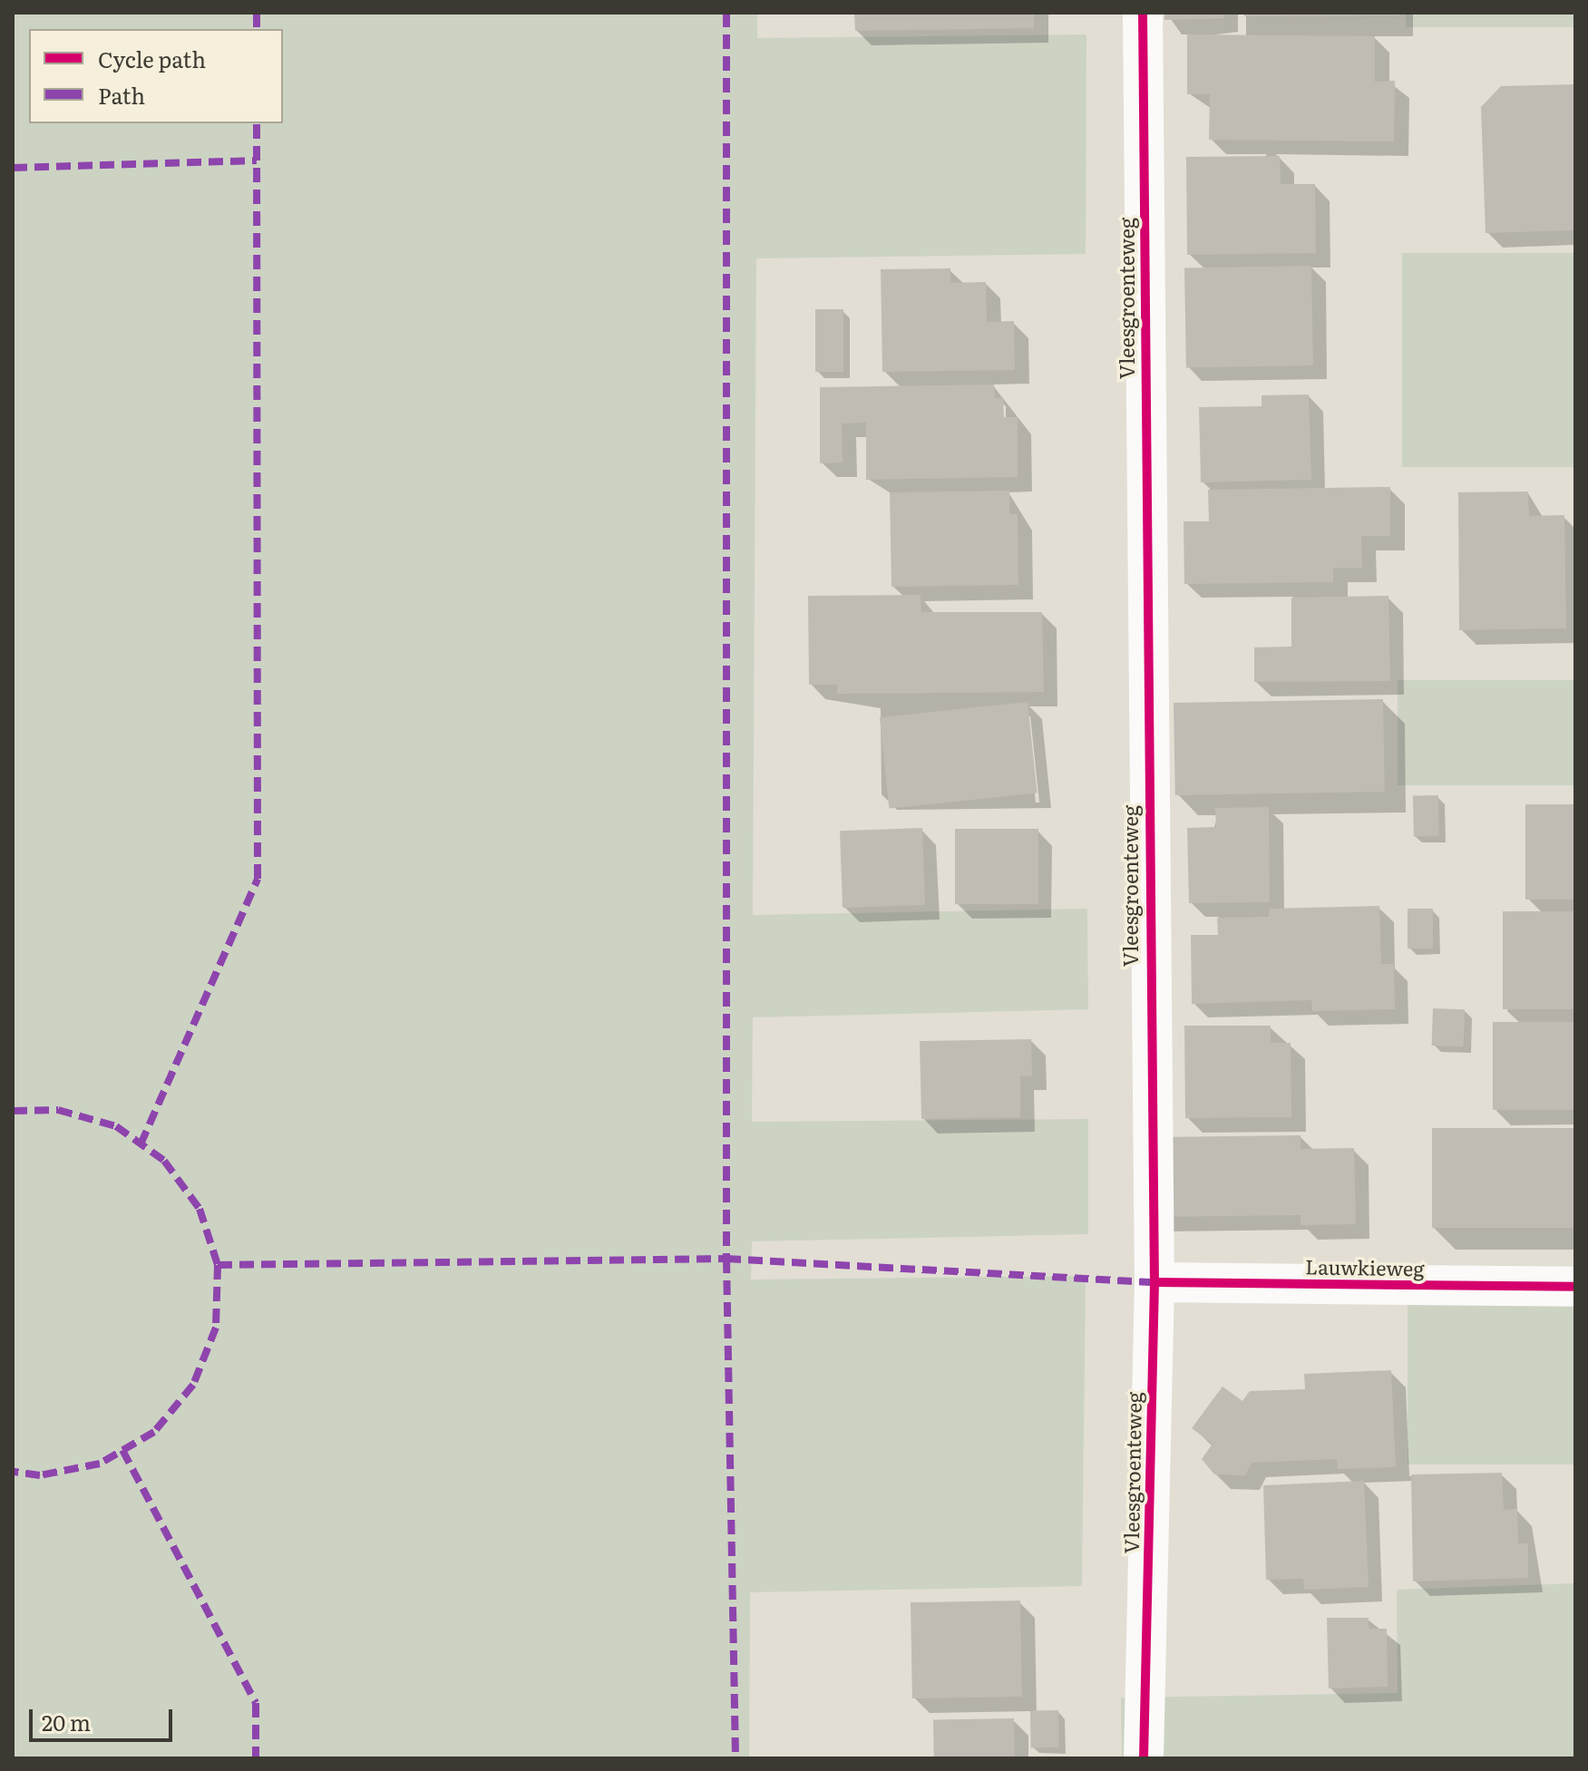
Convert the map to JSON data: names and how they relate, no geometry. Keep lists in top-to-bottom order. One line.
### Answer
{"streets":{"street":["Vleesgroenteweg","Lauwkieweg"]},"crossings":[["Vleesgroenteweg","Lauwkieweg"]],"legend":["Cycle path","Path"],"scale_bar":"20 m"}
